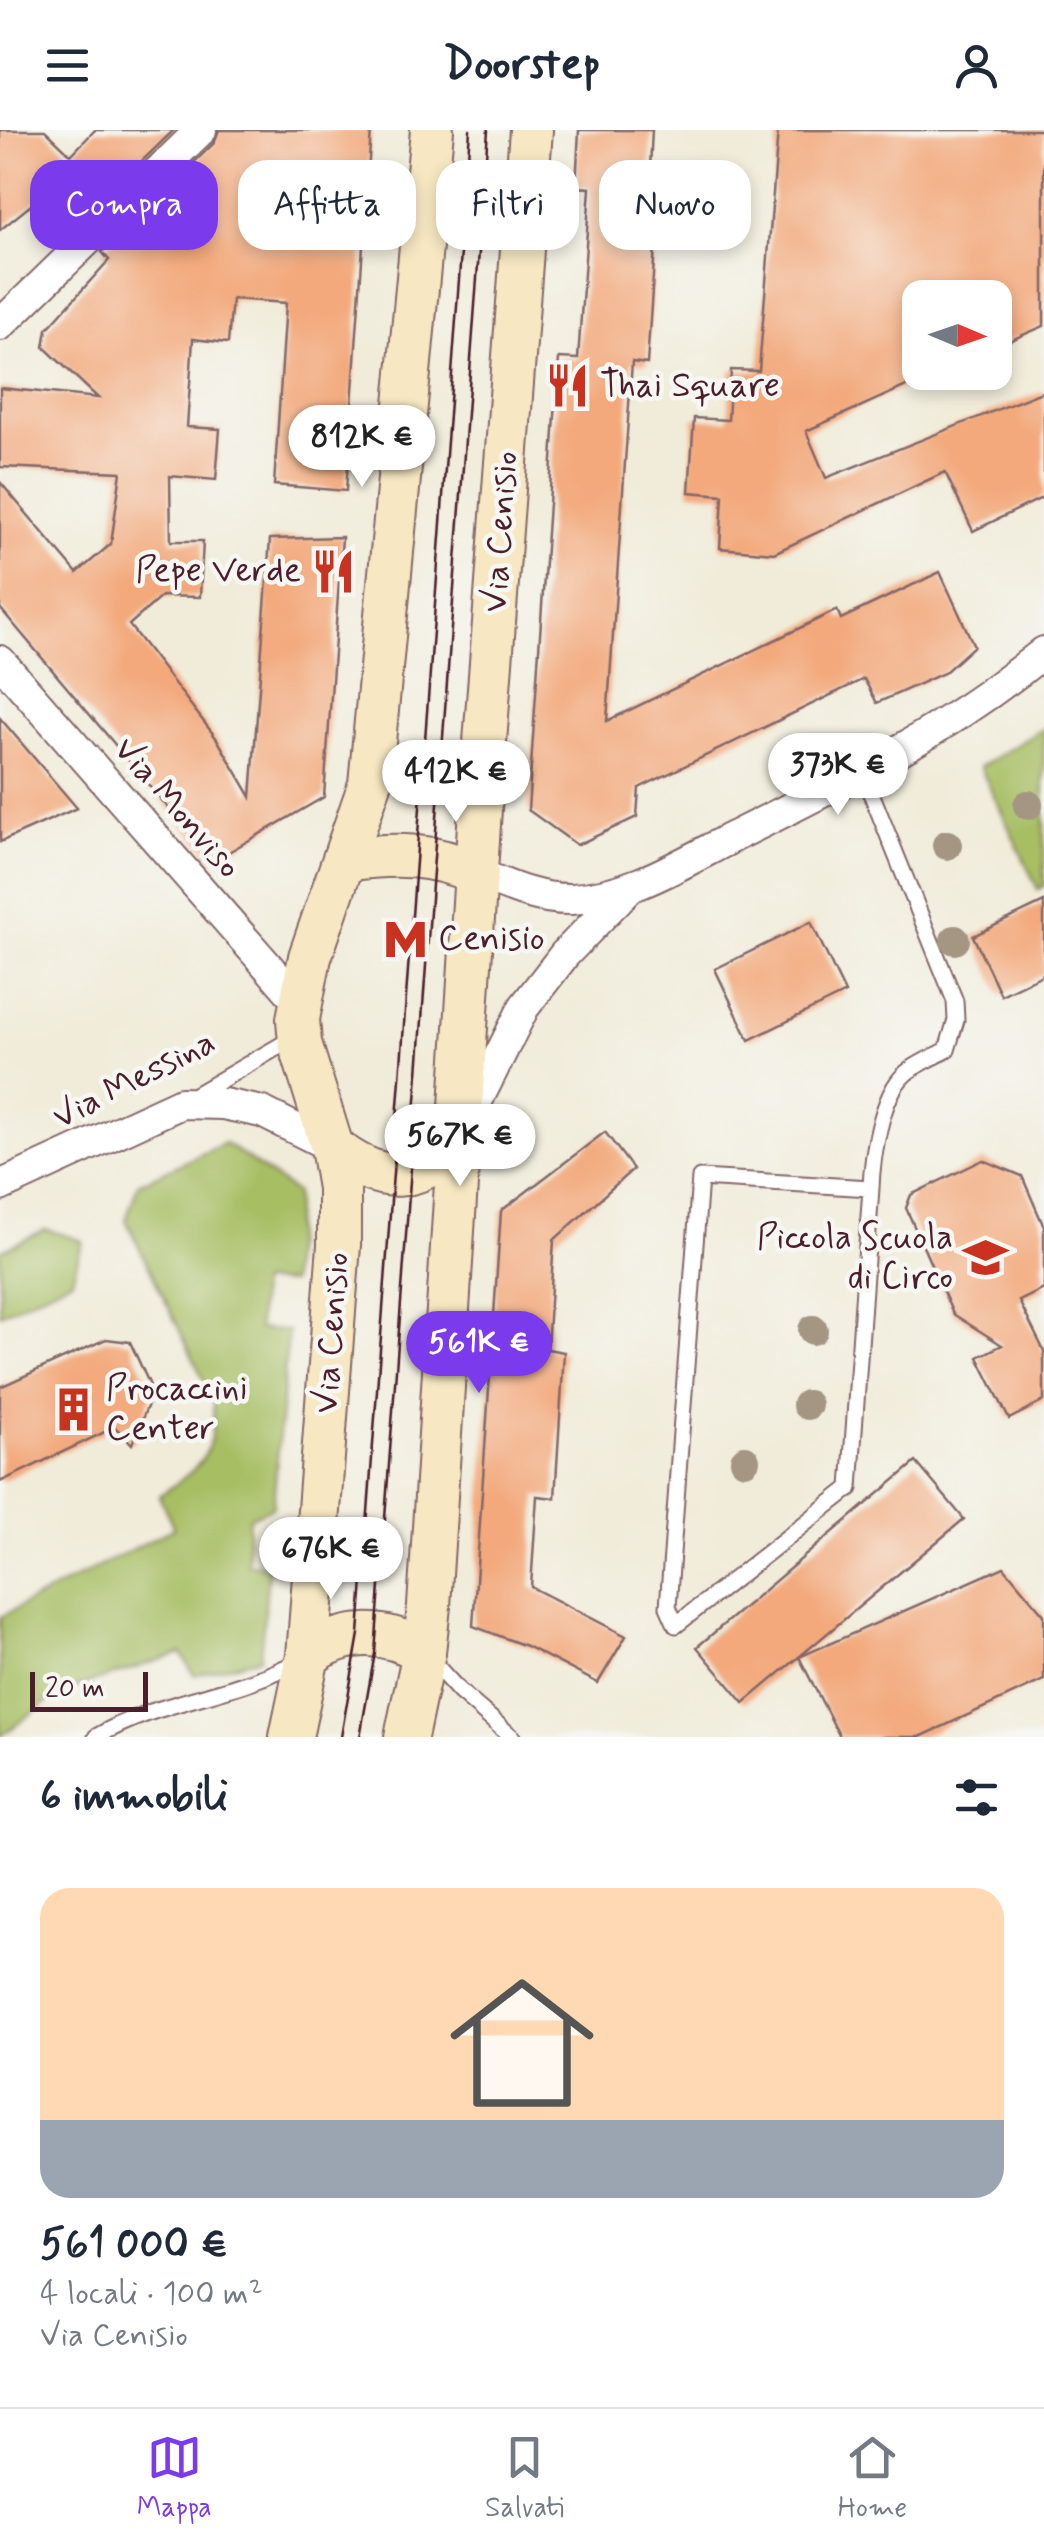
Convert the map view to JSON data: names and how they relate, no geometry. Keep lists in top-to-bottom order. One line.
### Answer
{"streets":{"main road":["Via Cenisio"],"street":["Via Monviso","Via Messina"]},"crossings":[["Via Cenisio","Via Monviso"],["Via Cenisio","Via Messina"],["Via Monviso","Via Messina"]],"places":{"restaurant":["Thai Square","Pepe Verde"],"metro station":["Cenisio"],"school or university":["Piccola Scuola di Circo"],"building":["Procaccini Center"]},"scale_bar":"20 m","north":"right","page":{"header":"Doorstep","chip":["Compra","Affitta","Filtri","Nuovo"],"price":["812K €","373K €","412K €","567K €","561K €","676K €"],"scale":"20 m","heading":"6 immobili","list":[{"name":"561 000 €","note":"4 locali · 100 m² · Via Cenisio"}],"tabs":["Mappa","Salvati","Home"]}}
